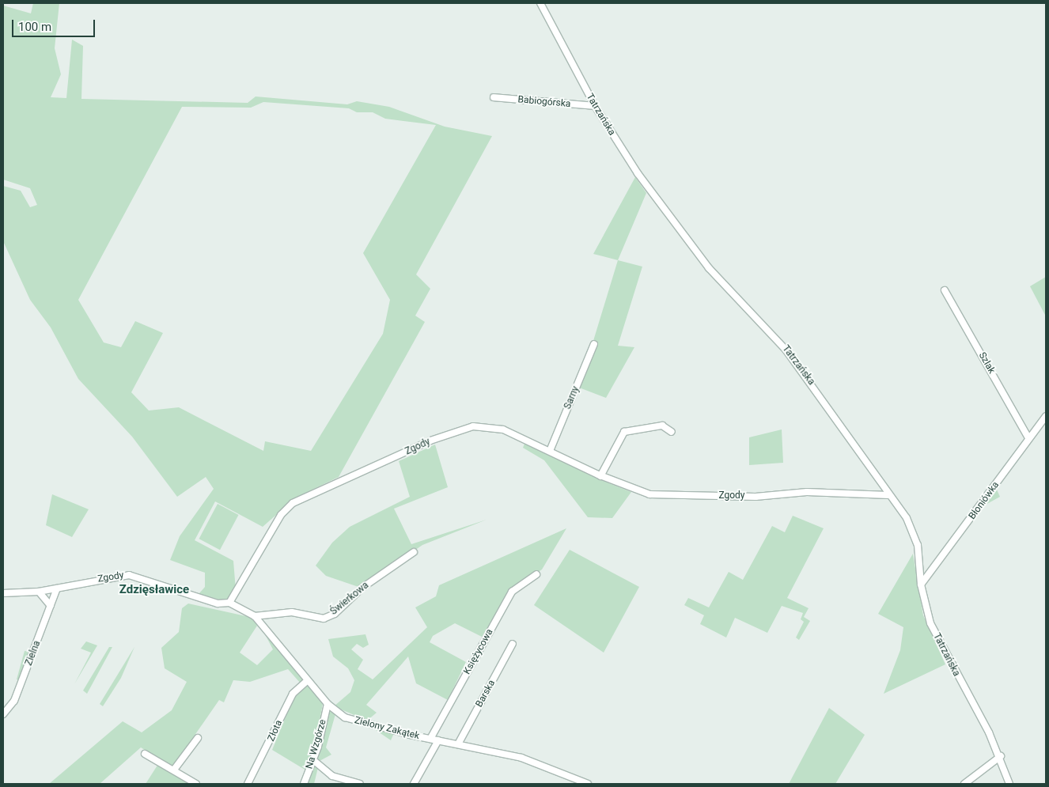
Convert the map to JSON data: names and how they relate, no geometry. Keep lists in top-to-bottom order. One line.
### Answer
{"streets":{"street":["Babiogórska","Tatrzańska","Szlak","Sarny","Zgody","Błoniówka","Świerkowa","Księżycowa","Zielna","Barska","Zielony Zakątek","Złota","Na Wzgórze"]},"crossings":[["Babiogórska","Tatrzańska"],["Tatrzańska","Zgody"],["Tatrzańska","Błoniówka"],["Szlak","Błoniówka"],["Sarny","Zgody"],["Zgody","Zielna"],["Zgody","Zielony Zakątek"],["Świerkowa","Zielony Zakątek"],["Księżycowa","Zielony Zakątek"],["Barska","Zielony Zakątek"],["Zielony Zakątek","Złota"],["Zielony Zakątek","Na Wzgórze"]],"districts":["Zdzięsławice"],"scale_bar":"100 m"}
